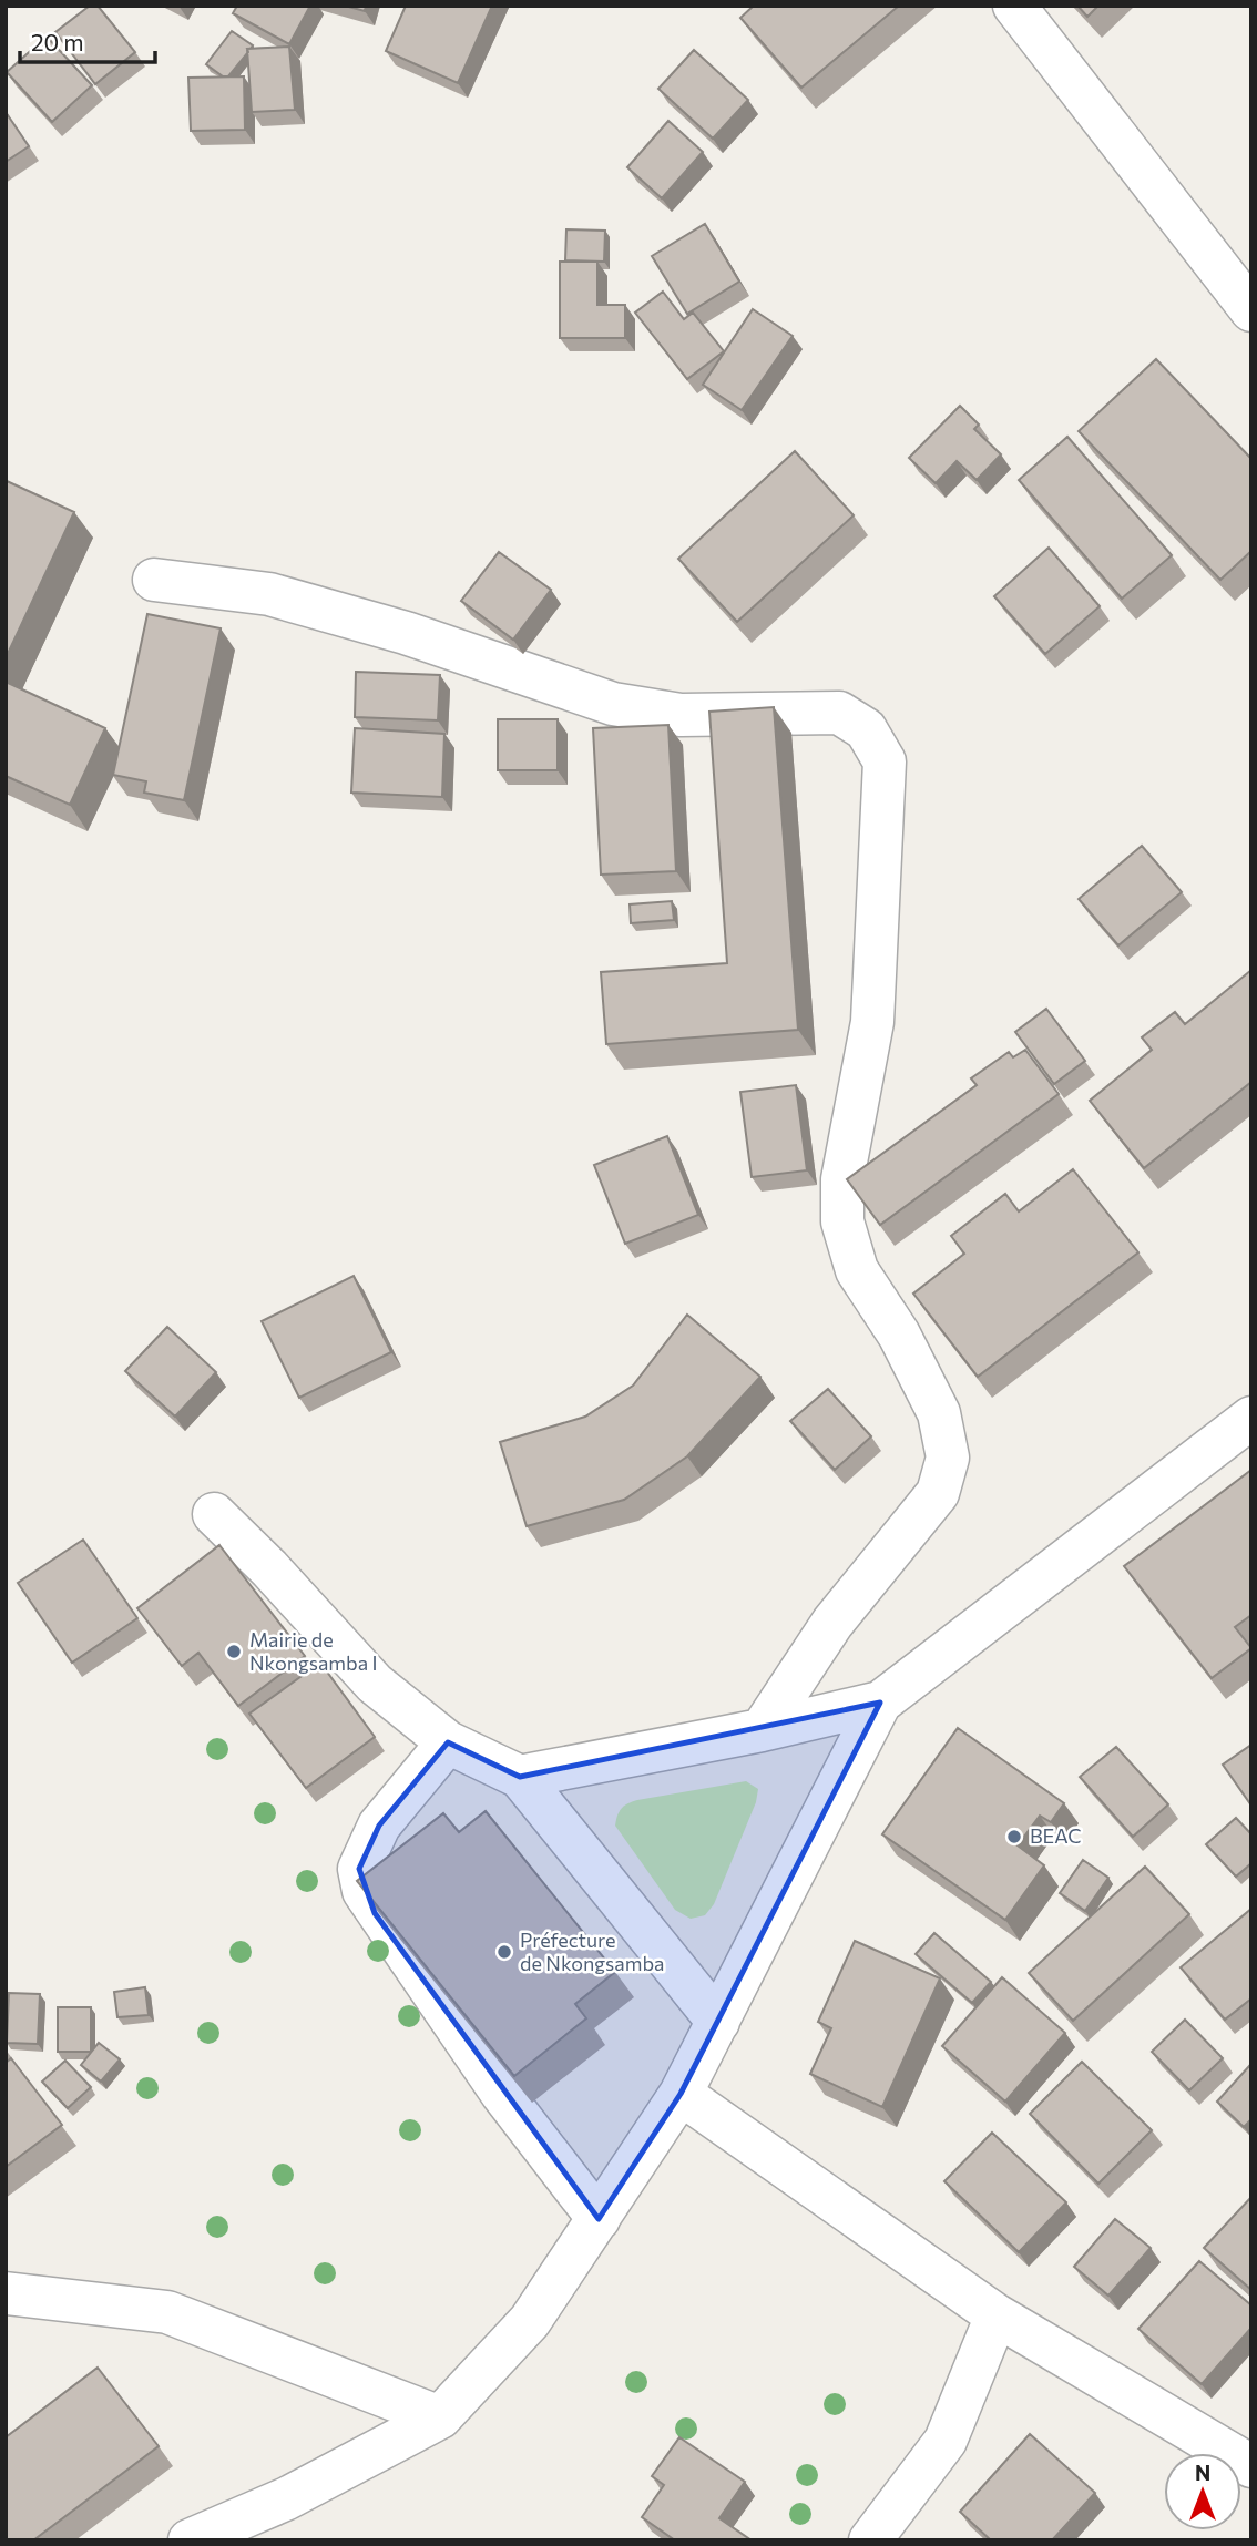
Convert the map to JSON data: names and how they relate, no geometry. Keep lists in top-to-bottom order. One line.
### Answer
{"places":["Mairie de Nkongsamba I","BEAC","Préfecture de Nkongsamba"],"scale_bar":"20 m","north":"top"}
